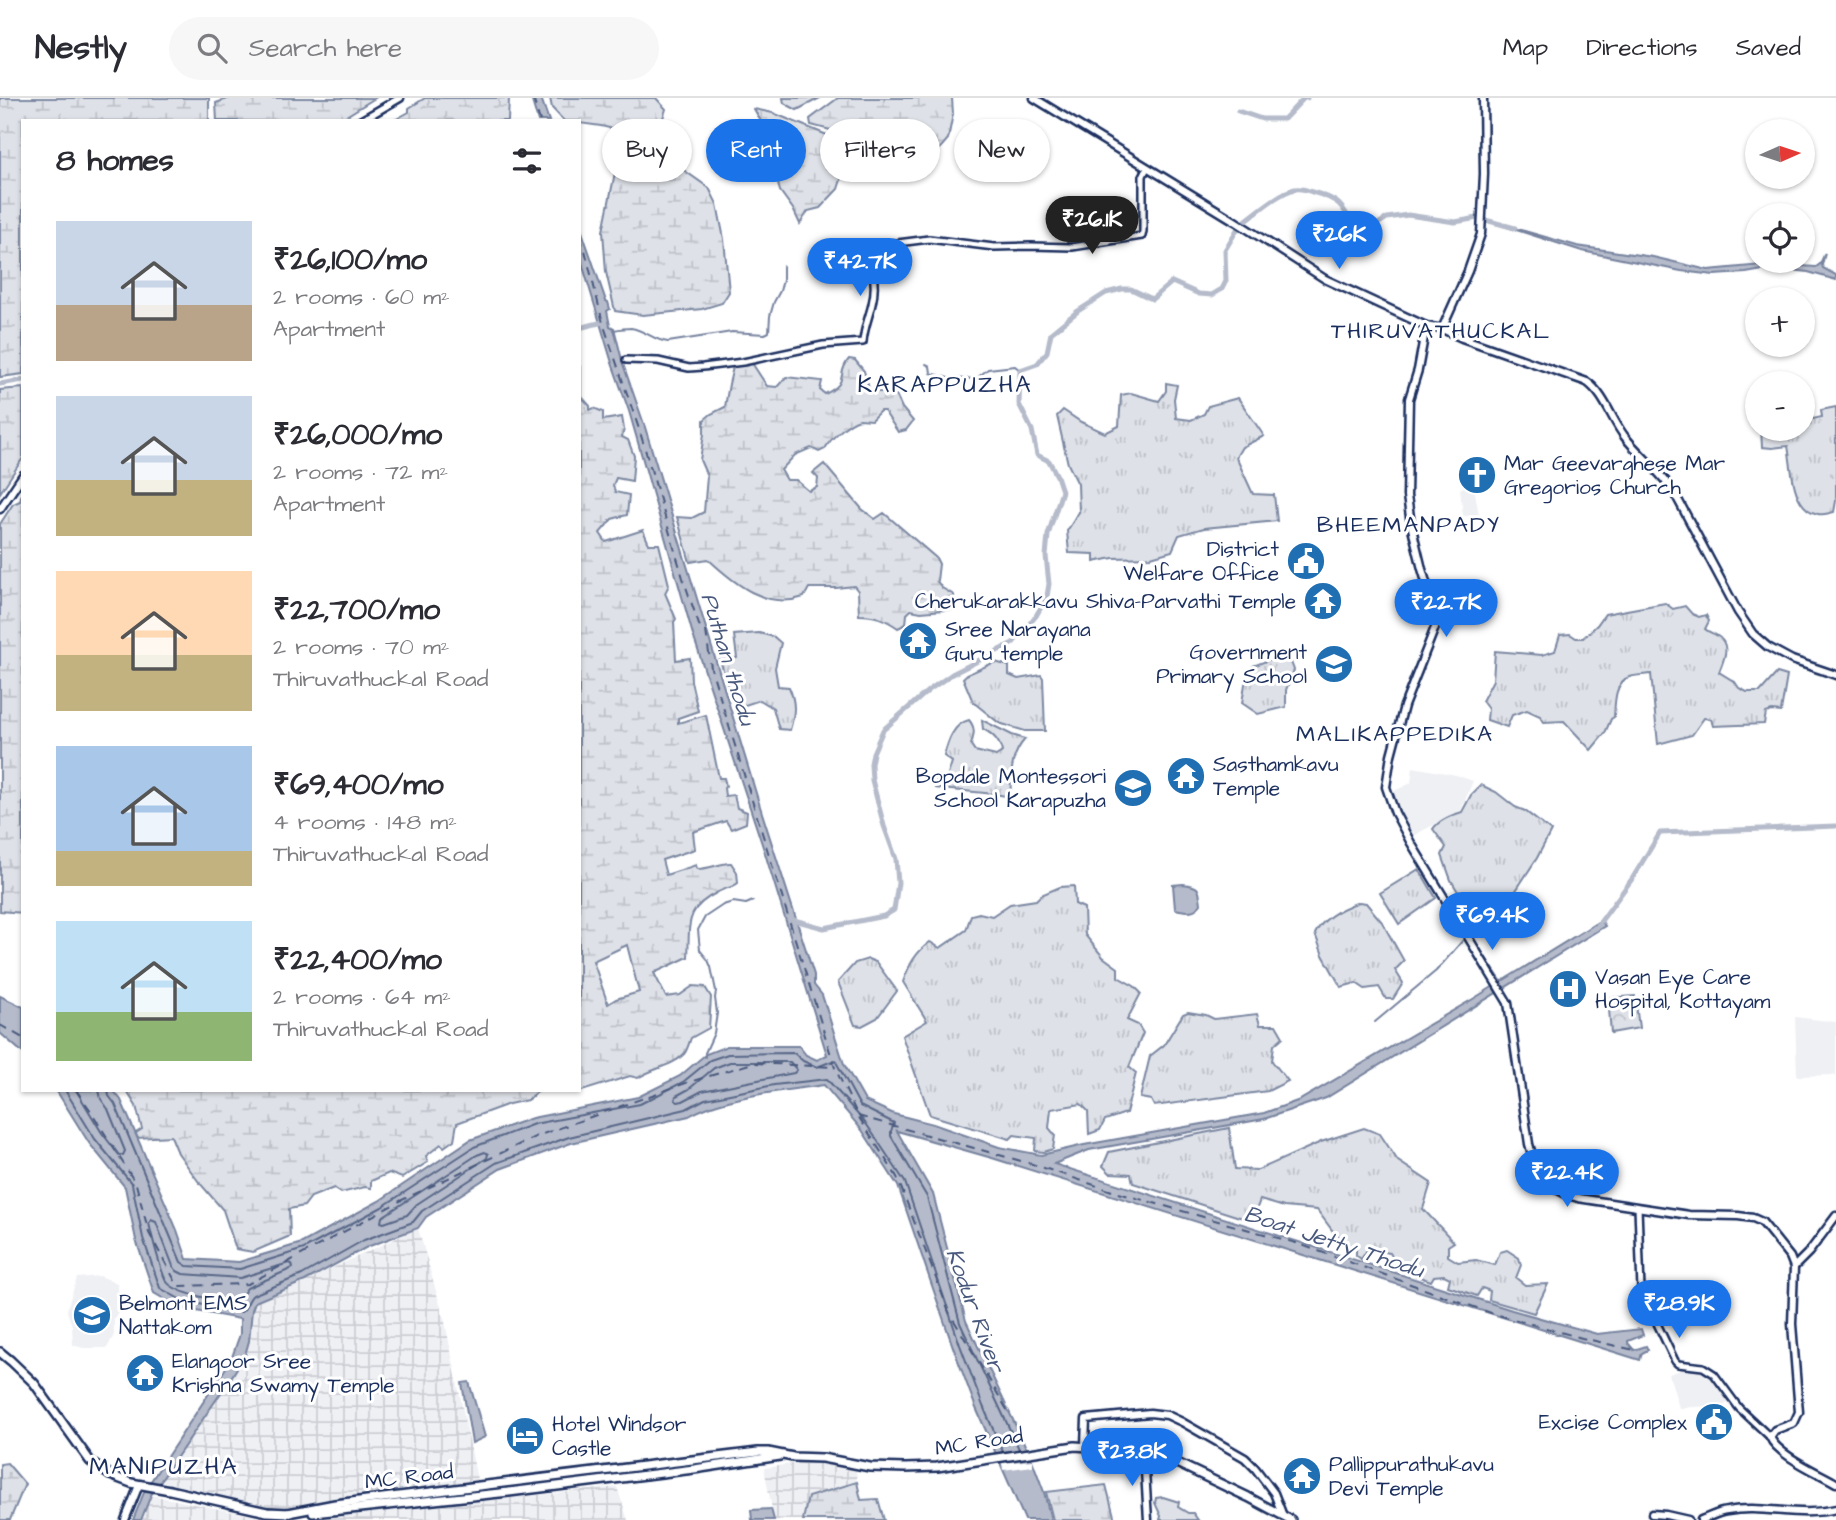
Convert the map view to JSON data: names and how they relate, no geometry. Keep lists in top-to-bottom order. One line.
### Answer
{"streets":{"highway":["MC Road"]},"districts":["THIRUVATHUCKAL","KARAPPUZHA","BHEEMANPADY","MALIKAPPEDIKA","MANIPUZHA"],"water":["Puthan thodu","Boat Jetty Thodu","Kodur River"],"places":{"church":["Mar Geevarghese Mar Gregorios Church"],"public building":["District Welfare Office","Excise Complex"],"temple":["Cherukarakkavu Shiva-Parvathi Temple","Sree Narayana Guru temple","Sasthamkavu Temple","Elangoor Sree Krishna Swamy Temple","Pallippurathukavu Devi Temple"],"school or university":["Government Primary School","Bopdale Montessori School Karapuzha","Belmont EMS Nattakom"],"hospital":["Vasan Eye Care Hospital, Kottayam"],"hotel":["Hotel Windsor Castle"]},"north":"right","page":{"header":"Nestly","search":"Search here","nav":["Map","Directions","Saved"],"map_buttons":["+","−"],"chip":["Buy","Rent","Filters","New"],"heading":"8 homes","price":["₹26.1K","₹26K","₹42.7K","₹22.7K","₹69.4K","₹22.4K","₹28.9K","₹23.8K"],"list":[{"name":"₹26,100/mo","note":"2 rooms · 60 m² · Apartment"},{"name":"₹26,000/mo","note":"2 rooms · 72 m² · Apartment"},{"name":"₹22,700/mo","note":"2 rooms · 70 m² · Thiruvathuckal Road"},{"name":"₹69,400/mo","note":"4 rooms · 148 m² · Thiruvathuckal Road"},{"name":"₹22,400/mo","note":"2 rooms · 64 m² · Thiruvathuckal Road"}]}}
